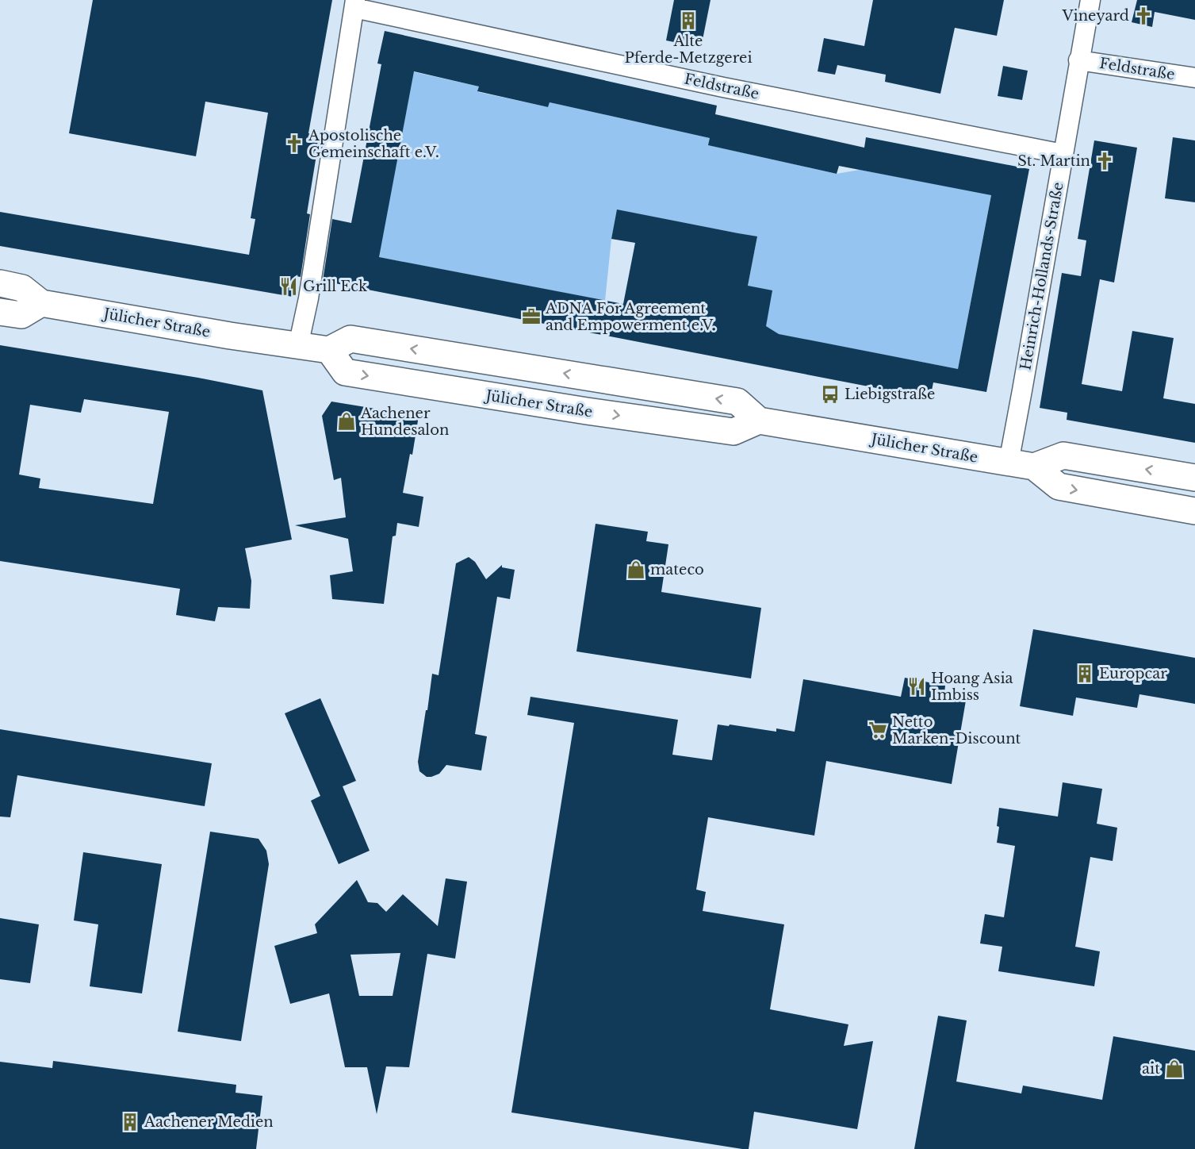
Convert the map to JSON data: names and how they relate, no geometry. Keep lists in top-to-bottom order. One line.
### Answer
{"streets":{"main road":["Jülicher Straße"],"street":["Feldstraße","Heinrich-Hollands-Straße"]},"crossings":[["Feldstraße","Heinrich-Hollands-Straße"],["Heinrich-Hollands-Straße","Jülicher Straße"]],"places":{"church":["Vineyard","Apostolische Gemeinschaft e.V.","St. Martin"],"building":["Alte Pferde-Metzgerei","Europcar","Aachener Medien"],"restaurant":["Grill Eck","Hoang Asia Imbiss"],"office":["ADNA For Agreement and Empowerment e.V."],"bus stop":["Liebigstraße"],"shop":["Aachener Hundesalon","mateco","ait"],"supermarket":["Netto Marken-Discount"]}}
